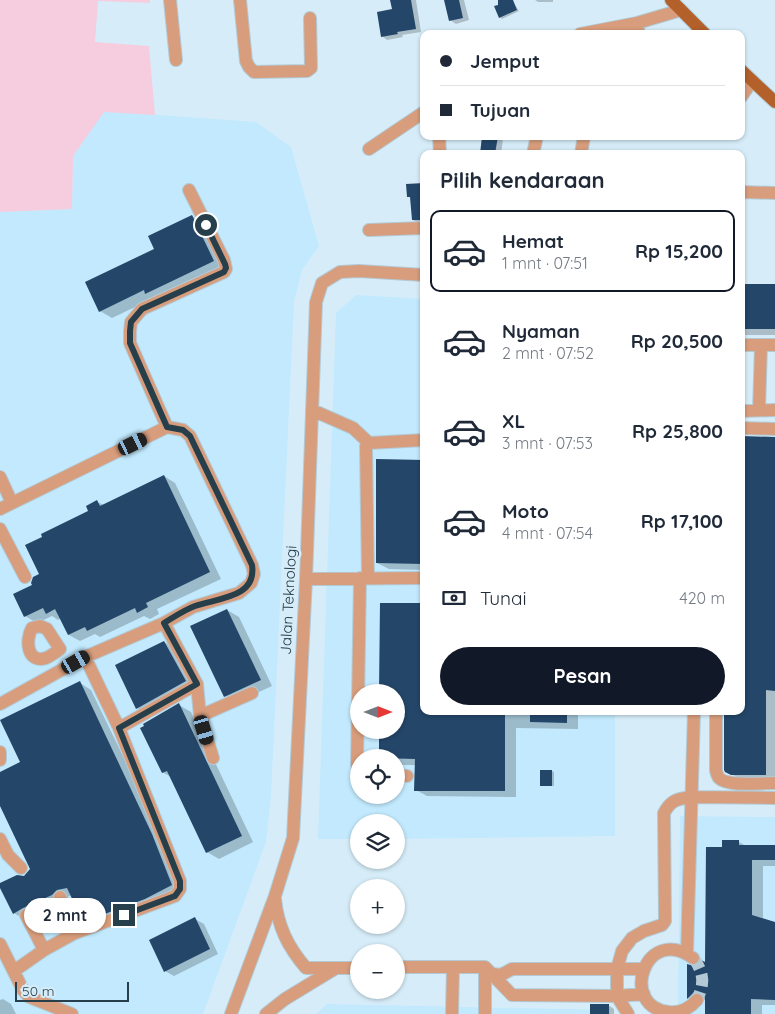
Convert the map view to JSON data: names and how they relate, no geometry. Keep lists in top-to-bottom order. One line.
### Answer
{"streets":{"street":["Jalan Teknologi"]},"scale_bar":"50 m","north":"right","page":{"banner":["Jemput","Tujuan"],"heading":"Pilih kendaraan","list":[{"name":"Hemat","note":"1 mnt · 07:51","value":"Rp 15,200"},{"name":"Nyaman","note":"2 mnt · 07:52","value":"Rp 20,500"},{"name":"XL","note":"3 mnt · 07:53","value":"Rp 25,800"},{"name":"Moto","note":"4 mnt · 07:54","value":"Rp 17,100"}],"pay":["Tunai","420 m"],"buttons":"Pesan","map_buttons":["+","−"],"bubble":"2 mnt","scale":"50 m"}}
